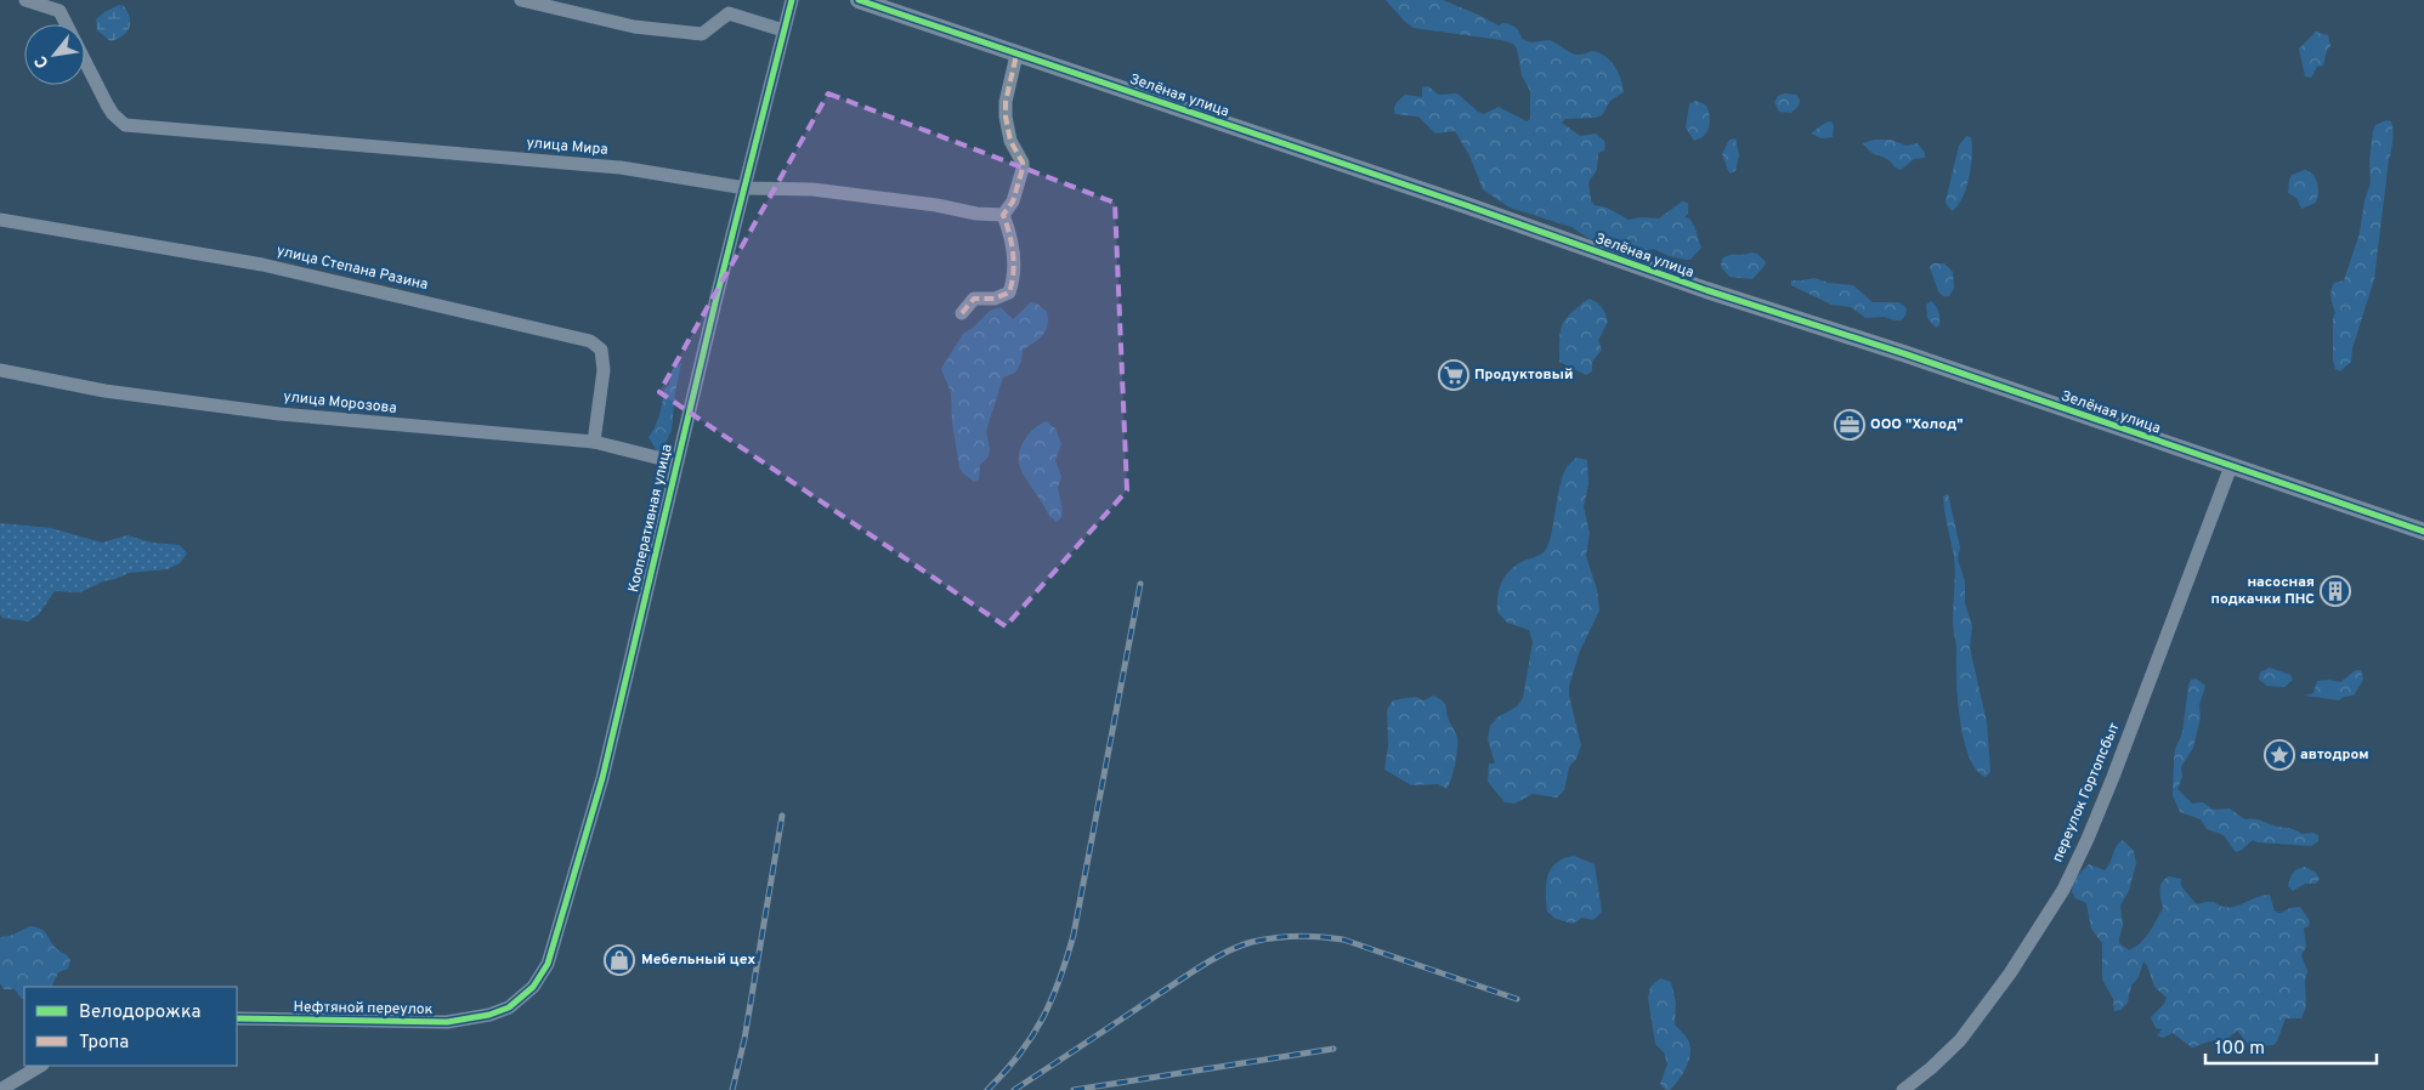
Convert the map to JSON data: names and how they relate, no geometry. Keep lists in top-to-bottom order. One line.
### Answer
{"streets":{"street":["Зелёная улица","улица Мира","улица Степана Разина","улица Морозова","Кооперативная улица","переулок Гортопсбыт","Нефтяной переулок"]},"crossings":[["Зелёная улица","переулок Гортопсбыт"],["улица Мира","Кооперативная улица"],["улица Степана Разина","улица Морозова"],["улица Морозова","Кооперативная улица"],["Кооперативная улица","Нефтяной переулок"]],"places":{"supermarket":["Продуктовый"],"office":["ООО \"Холод\""],"building":["насосная подкачки ПНС"],"place":["автодром"],"shop":["Мебельный цех"]},"legend":["Велодорожка","Тропа"],"scale_bar":"100 m","north":"bottom left"}
